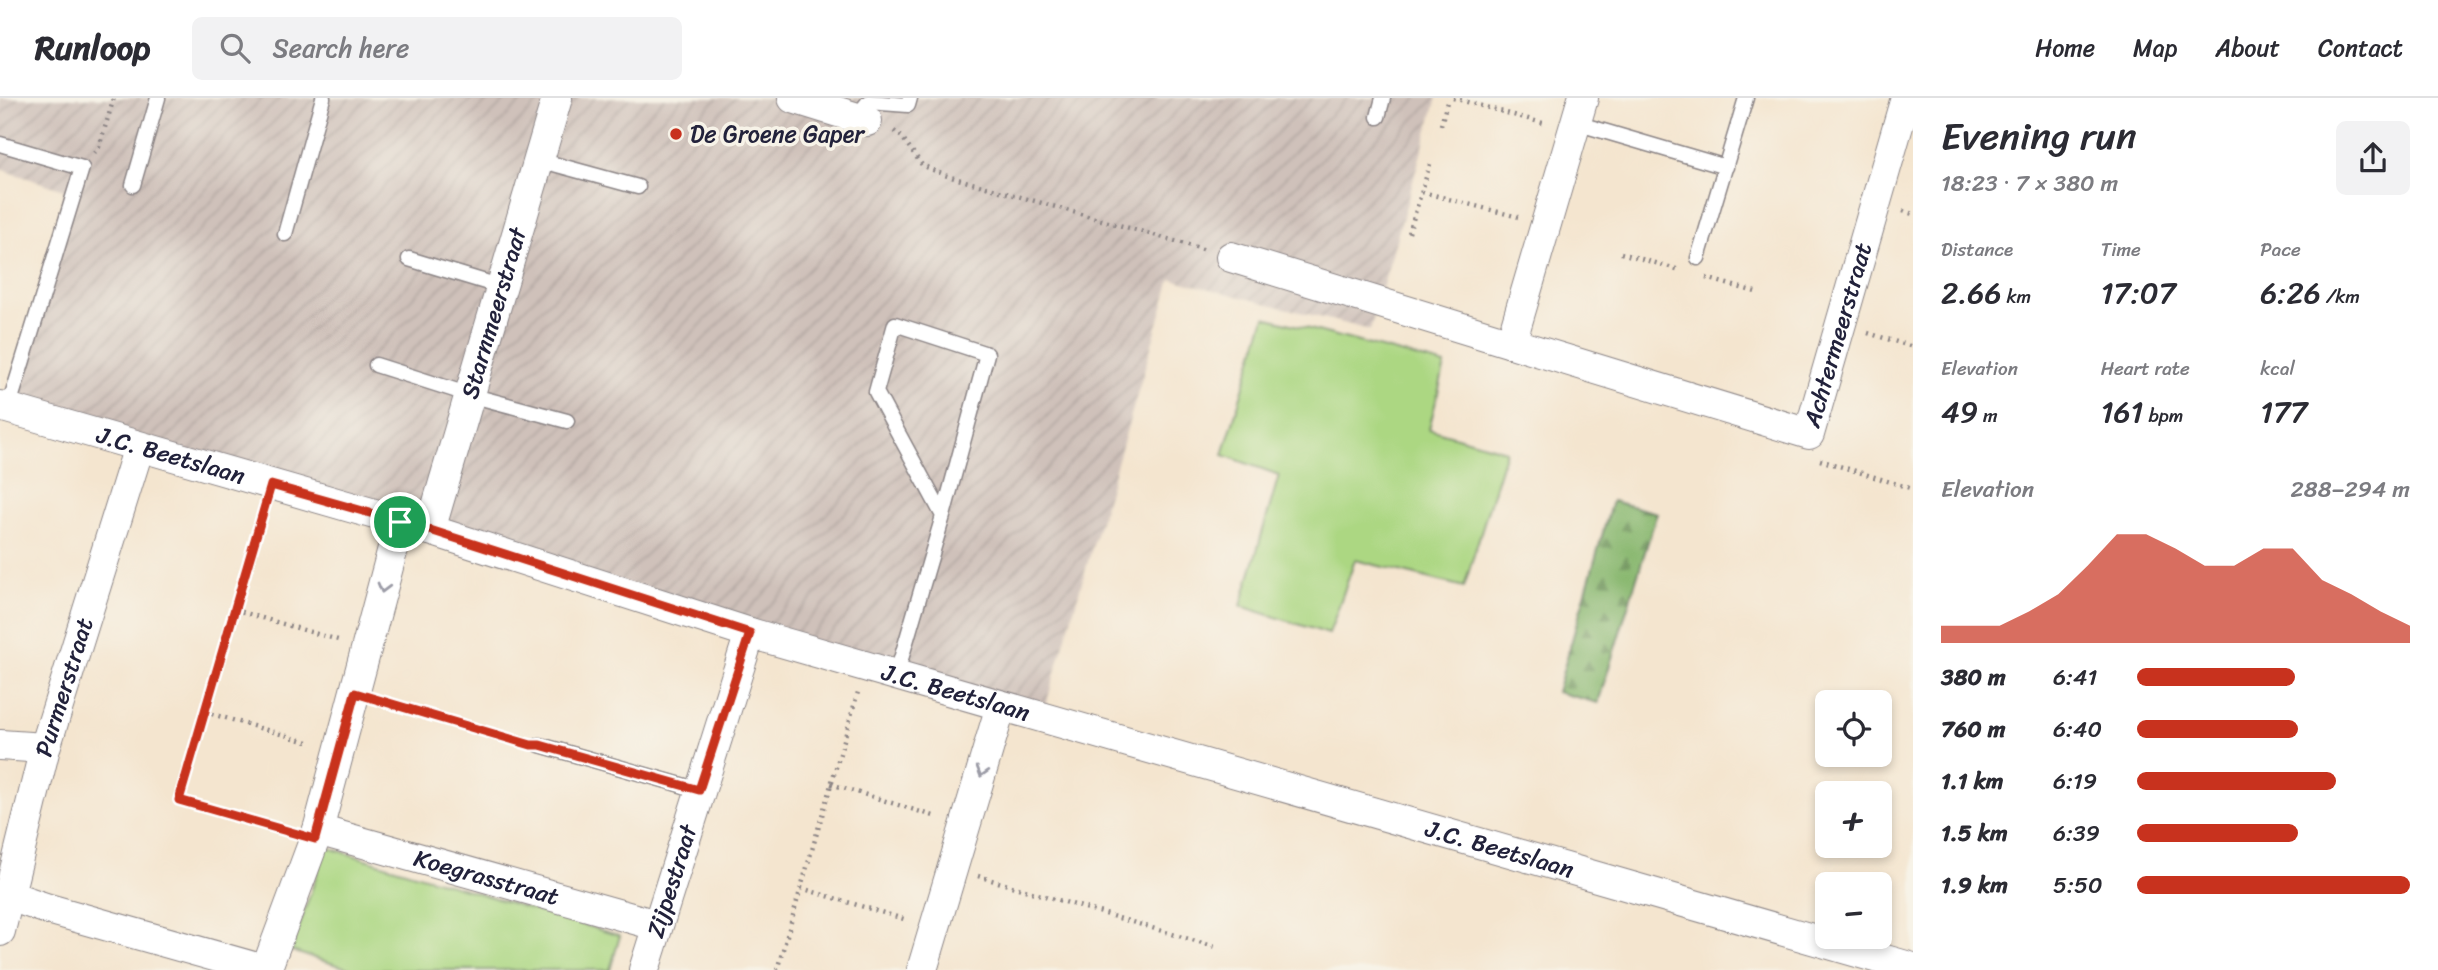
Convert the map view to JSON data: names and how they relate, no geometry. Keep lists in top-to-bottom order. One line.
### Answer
{"streets":{"street":["Starnmeerstraat","Achtermeerstraat","J.C. Beetslaan","Purmerstraat","Koegrasstraat","Zijpestraat"]},"crossings":[["Starnmeerstraat","J.C. Beetslaan"],["J.C. Beetslaan","Purmerstraat"],["J.C. Beetslaan","Zijpestraat"],["Koegrasstraat","Zijpestraat"]],"places":["De Groene Gaper"],"page":{"header":"Runloop","search":"Search here","nav":["Home","Map","About","Contact"],"heading":["Evening run","18:23 · 7 × 380 m"],"stats":[["Distance","2.66 km"],["Time","17:07"],["Pace","6:26 /km"],["Elevation","49 m"],["Heart rate","161 bpm"],["kcal","177"]],"chart":["Elevation","288–294 m"],"list":[{"name":"380 m","note":"6:41"},{"name":"760 m","note":"6:40"},{"name":"1.1 km","note":"6:19"},{"name":"1.5 km","note":"6:39"},{"name":"1.9 km","note":"5:50"}],"map_buttons":["+","−"]}}
